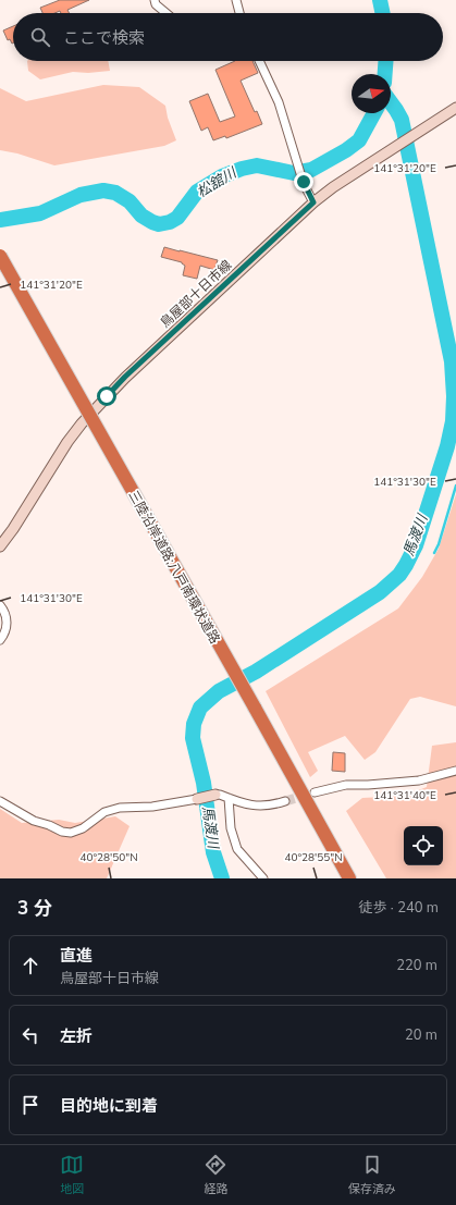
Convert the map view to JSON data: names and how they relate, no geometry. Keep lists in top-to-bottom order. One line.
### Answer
{"streets":{"highway":["三陸沿岸道路;八戸南環状道路"],"main road":["鳥屋部十日市線"]},"water":["松舘川","馬渡川"],"north":"right","page":{"search":"ここで検索","heading":["3 分","徒歩 · 240 m"],"list":[["直進","鳥屋部十日市線","220 m"],["左折","20 m"],"目的地に到着"],"nav":["地図","経路","保存済み"]},"coordinates":["141°31'20\"E","141°31'30\"E","141°31'40\"E","40°28'50\"N","40°28'55\"N"]}
